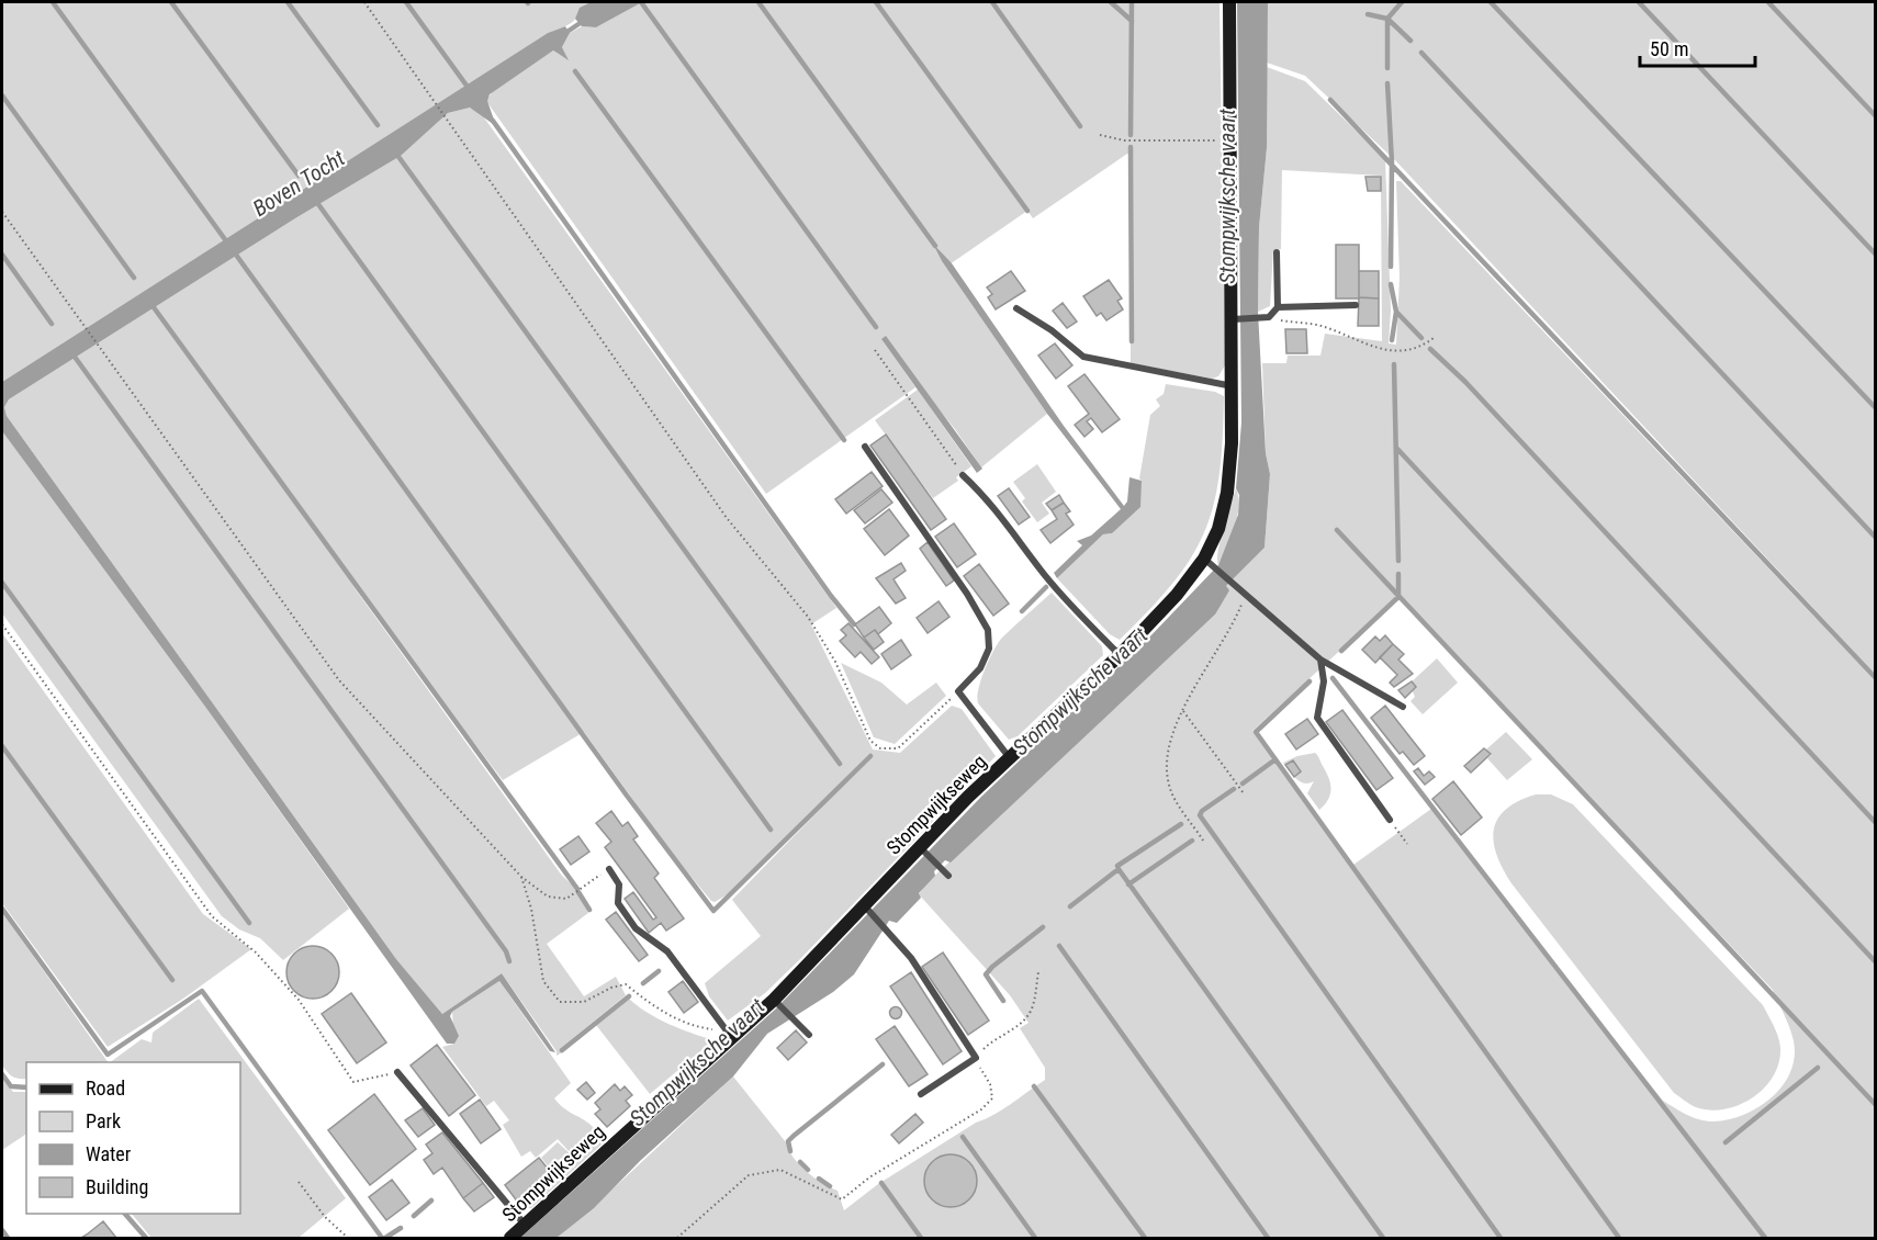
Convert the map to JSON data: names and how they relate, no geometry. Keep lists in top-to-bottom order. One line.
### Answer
{"streets":{"street":["Stompwijkseweg"]},"water":["Boven Tocht","Stompwijksche vaart"],"legend":["Road","Park","Water","Building"],"scale_bar":"50 m"}
